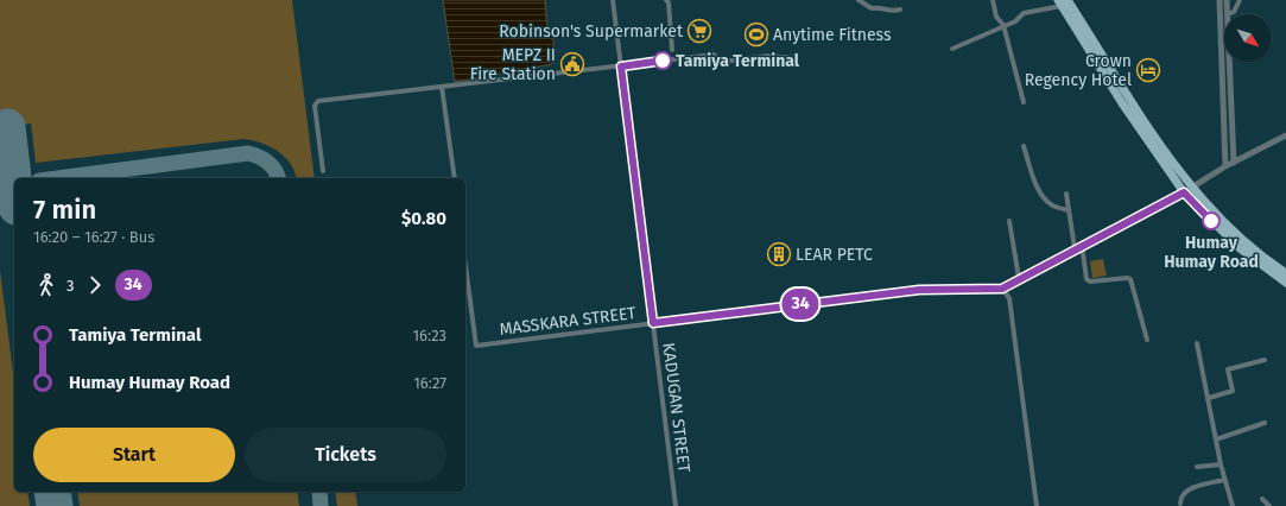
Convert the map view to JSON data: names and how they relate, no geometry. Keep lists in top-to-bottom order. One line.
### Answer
{"streets":{"street":["MASSKARA STREET","KADUGAN STREET"]},"crossings":[["MASSKARA STREET","KADUGAN STREET"]],"places":{"supermarket":["Robinson's Supermarket"],"sports":["Anytime Fitness"],"other":["Tamiya Terminal","Humay Humay Road"],"public building":["MEPZ II Fire Station"],"hotel":["Crown Regency Hotel"],"building":["LEAR PETC"]},"lines":["bus line 34"],"north":"bottom right","page":{"on_map":"34","heading":["7 min","16:20 – 16:27 · Bus","$0.80"],"legs":["3","34"],"list":[{"name":"Tamiya Terminal","value":"16:23"},{"name":"Humay Humay Road","value":"16:27"}],"buttons":["Start","Tickets"]}}
